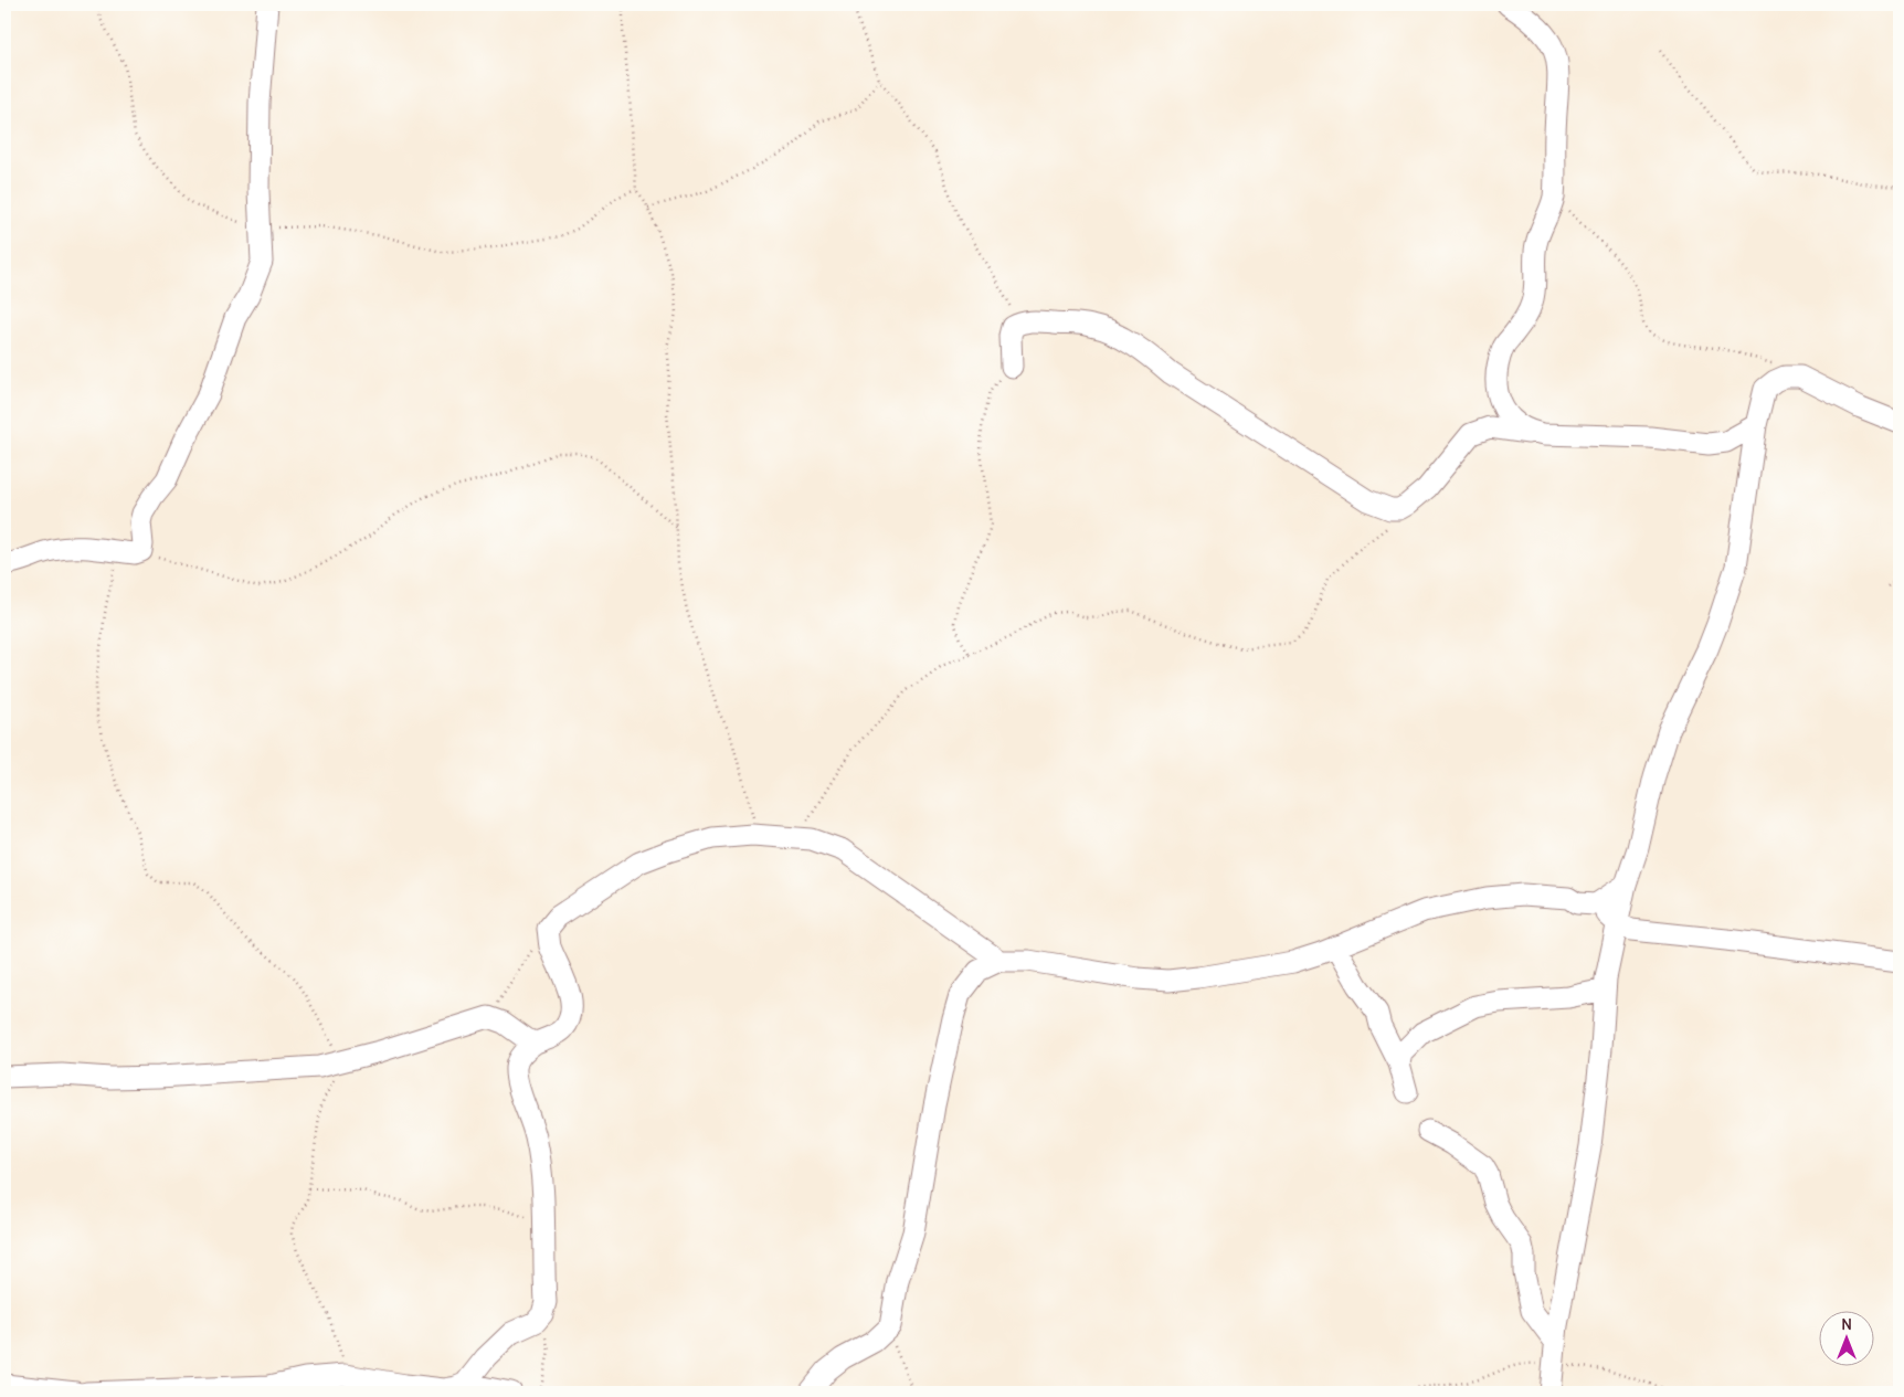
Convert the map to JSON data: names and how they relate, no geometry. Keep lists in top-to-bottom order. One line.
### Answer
{"north":"top"}
